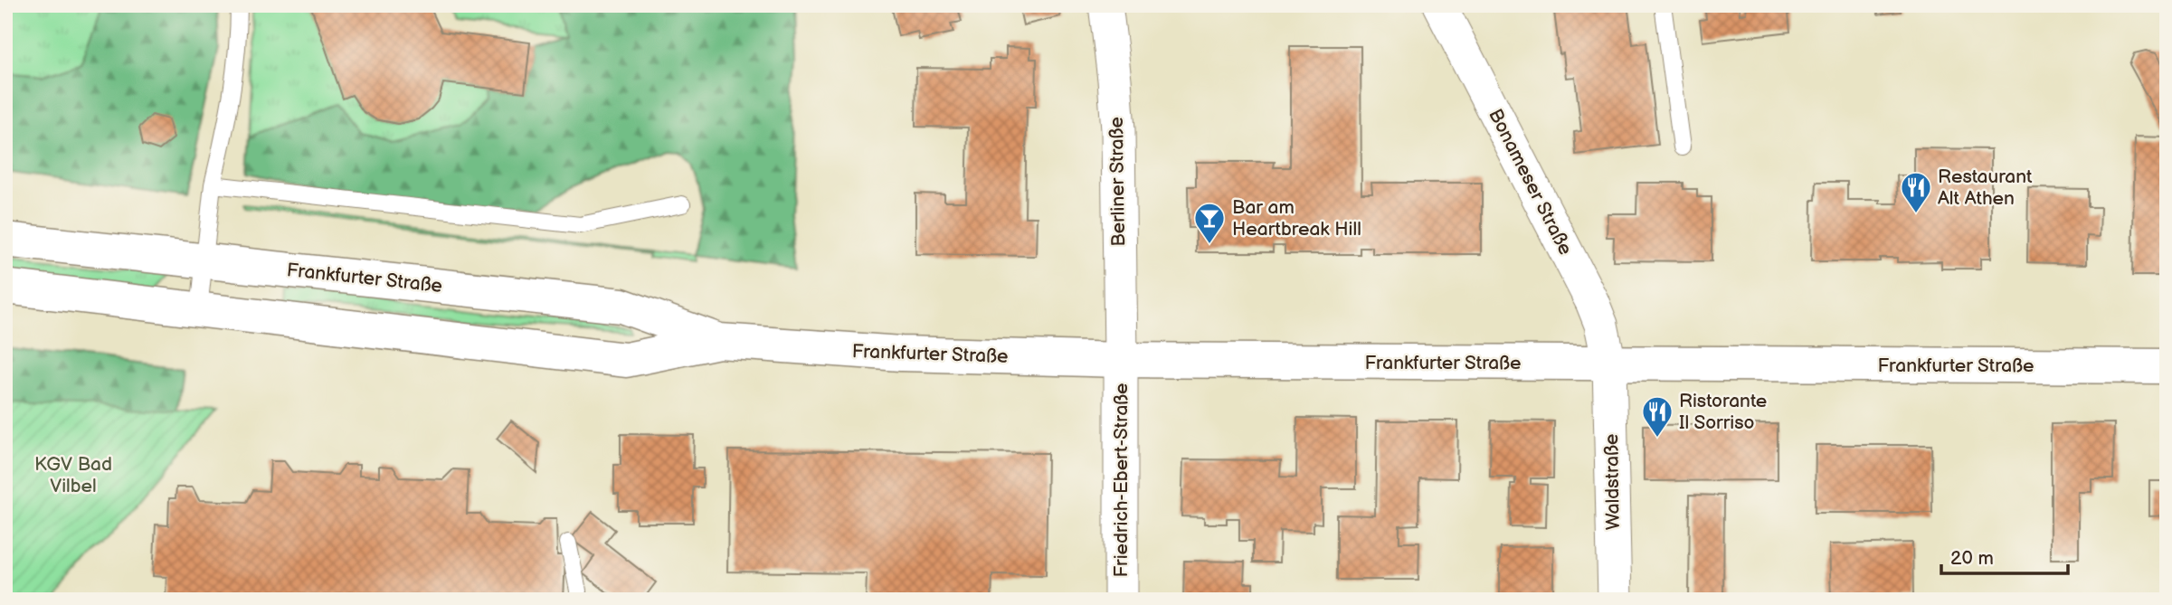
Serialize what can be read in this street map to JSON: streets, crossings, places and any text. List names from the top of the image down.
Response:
{
  "streets": {
    "main road": ["Frankfurter Straße"],
    "street": [
      "Berliner Straße",
      "Bonameser Straße",
      "Friedrich-Ebert-Straße",
      "Waldstraße"
    ]
  },
  "crossings": [
    ["Berliner Straße", "Frankfurter Straße"],
    ["Berliner Straße", "Friedrich-Ebert-Straße"],
    ["Bonameser Straße", "Frankfurter Straße"],
    ["Bonameser Straße", "Waldstraße"],
    ["Frankfurter Straße", "Friedrich-Ebert-Straße"],
    ["Frankfurter Straße", "Waldstraße"]
  ],
  "parks": ["KGV Bad Vilbel"],
  "places": {
    "restaurant": ["Restaurant Alt Athen", "Ristorante Il Sorriso"],
    "bar": ["Bar am Heartbreak Hill"]
  },
  "scale_bar": "20 m"
}
